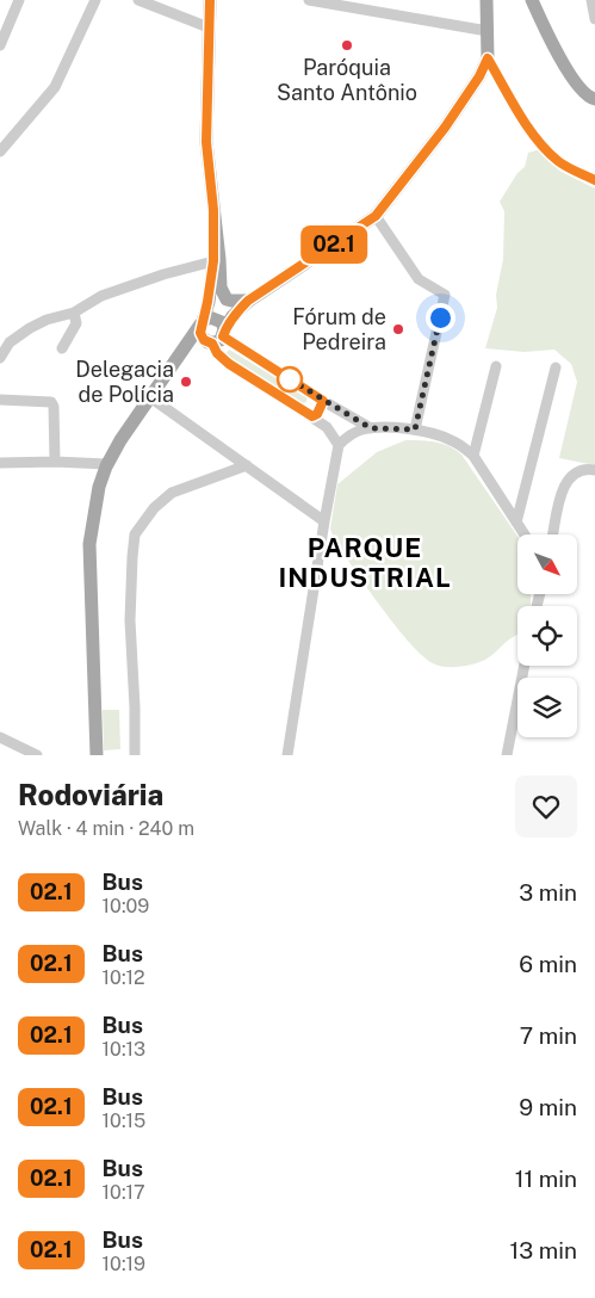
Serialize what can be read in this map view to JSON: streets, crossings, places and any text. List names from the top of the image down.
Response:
{
  "districts": ["PARQUE INDUSTRIAL"],
  "places": ["Paróquia Santo Antônio", "Fórum de Pedreira", "Delegacia de Polícia"],
  "lines": ["bus line 02.1"],
  "north": "bottom right",
  "page": {
    "on_map": "02.1",
    "heading": ["Rodoviária", "Walk · 4 min · 240 m"],
    "list": [
      {
        "mark": "02.1",
        "name": "Bus",
        "note": "10:09",
        "value": "3 min"
      },
      {
        "mark": "02.1",
        "name": "Bus",
        "note": "10:12",
        "value": "6 min"
      },
      {
        "mark": "02.1",
        "name": "Bus",
        "note": "10:13",
        "value": "7 min"
      },
      {
        "mark": "02.1",
        "name": "Bus",
        "note": "10:15",
        "value": "9 min"
      },
      {
        "mark": "02.1",
        "name": "Bus",
        "note": "10:17",
        "value": "11 min"
      },
      {
        "mark": "02.1",
        "name": "Bus",
        "note": "10:19",
        "value": "13 min"
      }
    ]
  }
}
